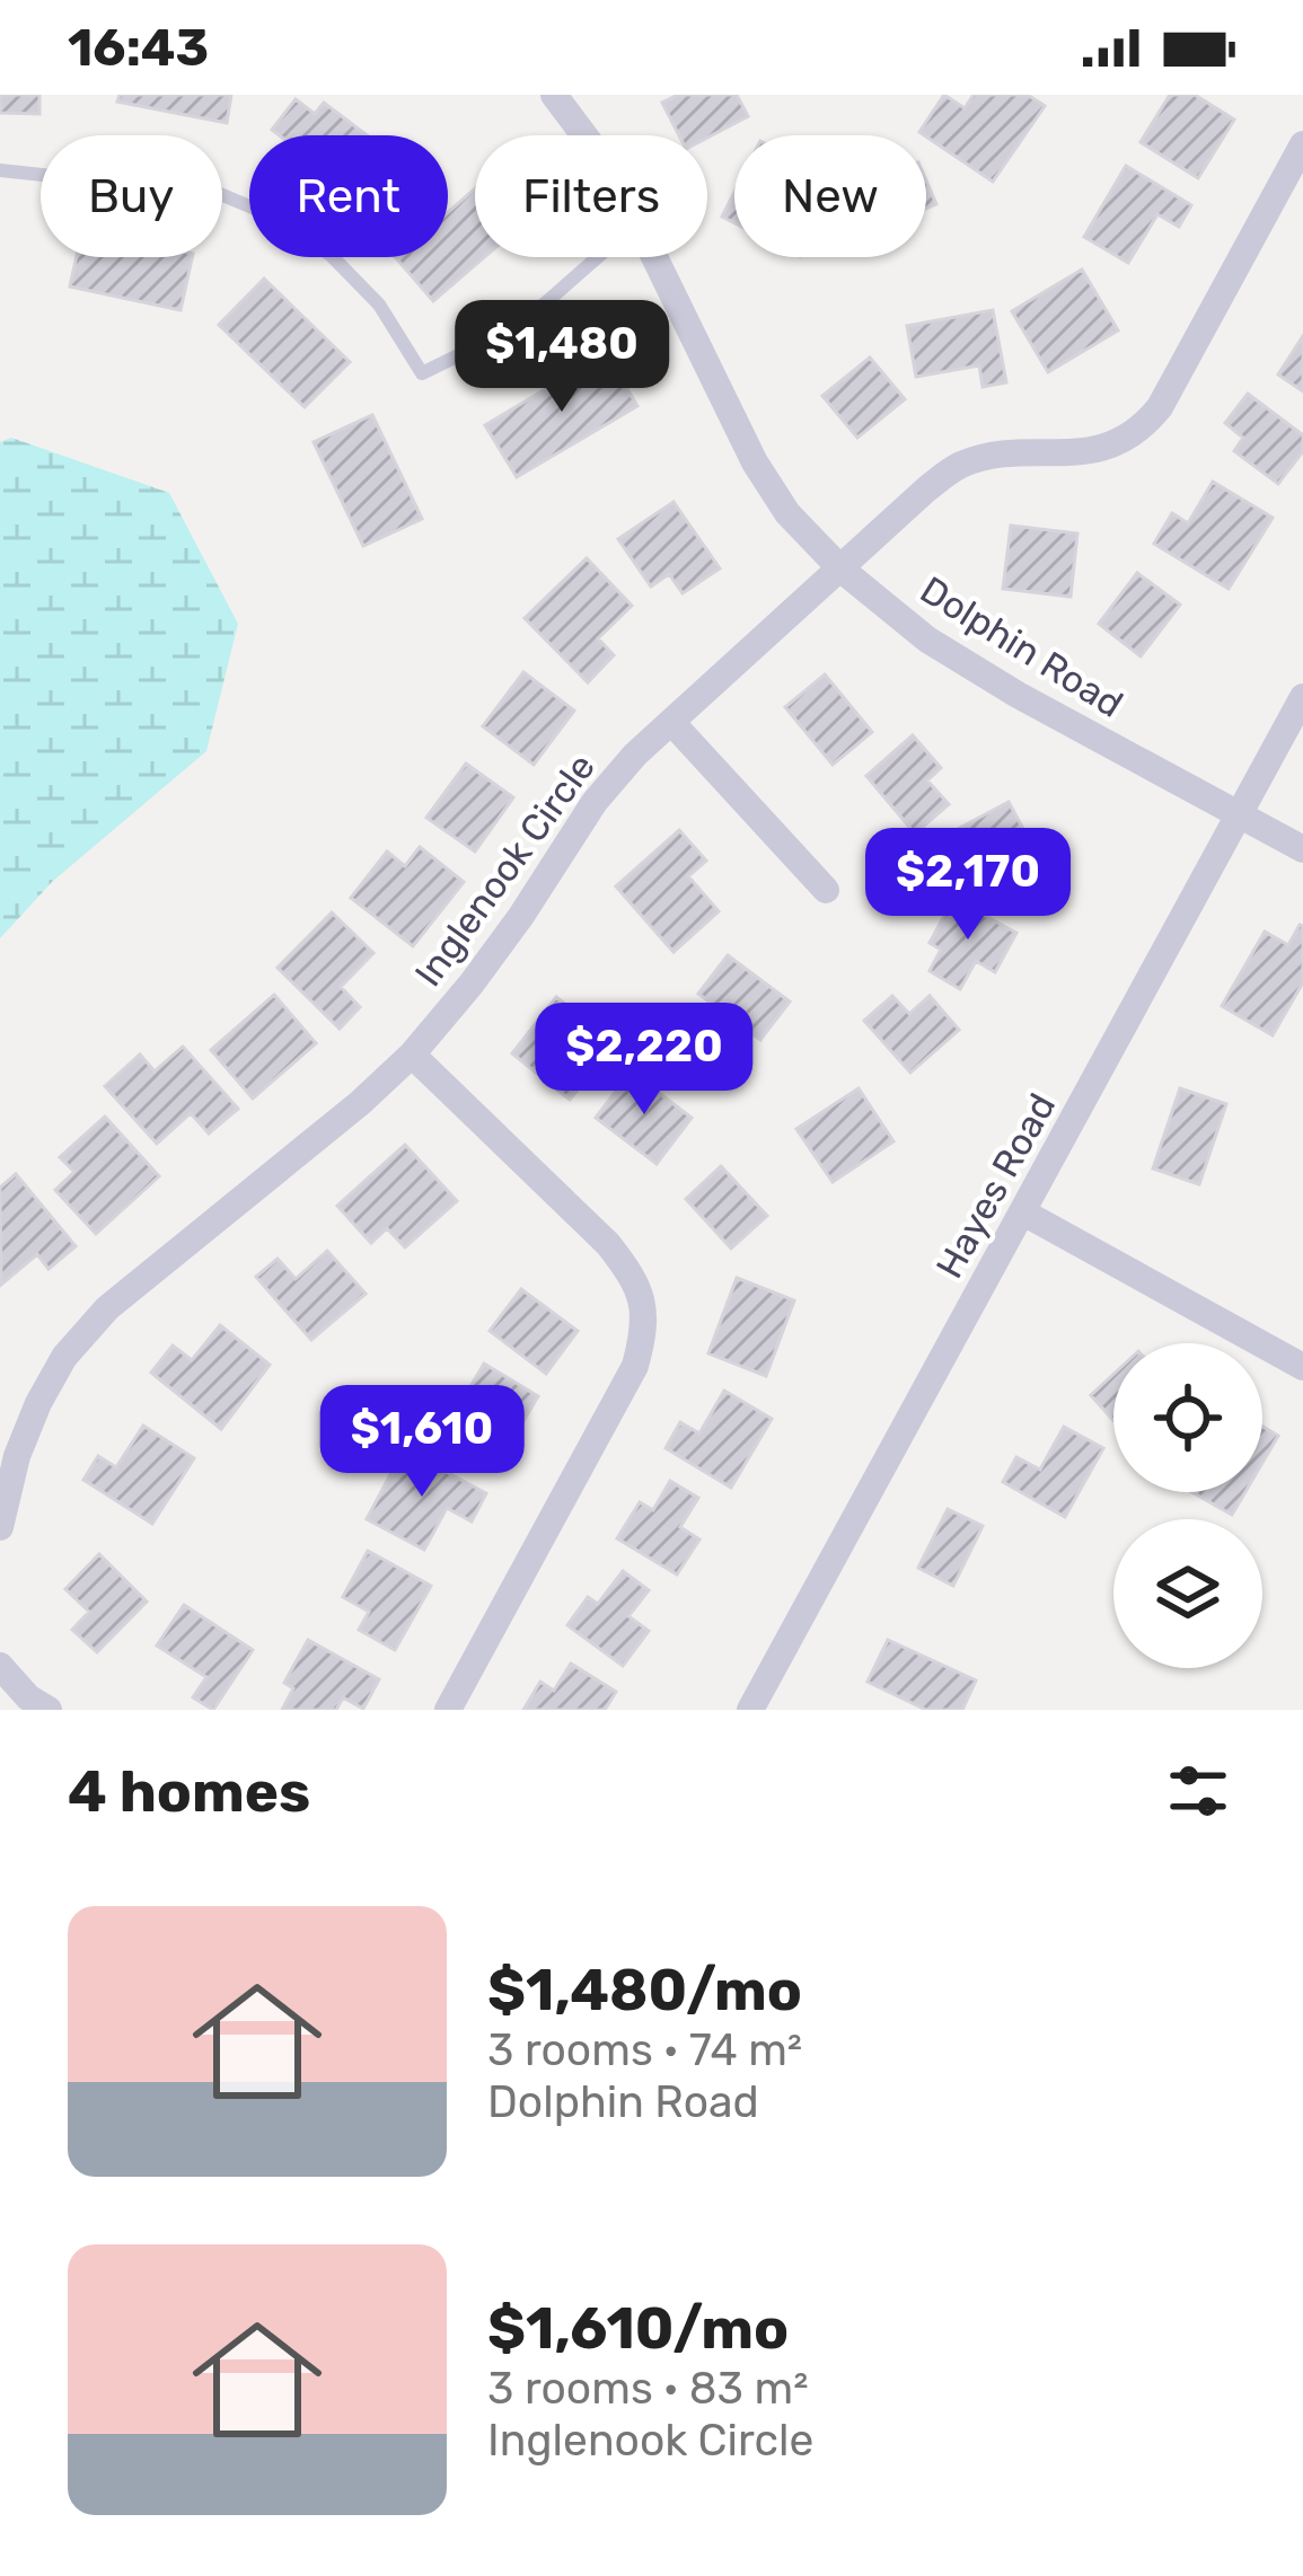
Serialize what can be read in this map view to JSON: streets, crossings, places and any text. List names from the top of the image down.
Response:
{
  "streets": {
    "street": ["Dolphin Road", "Inglenook Circle", "Hayes Road"]
  },
  "crossings": [
    ["Dolphin Road", "Inglenook Circle"],
    ["Dolphin Road", "Hayes Road"]
  ],
  "page": {
    "status": "16:43",
    "chip": [
      "Buy",
      "Rent",
      "Filters",
      "New"
    ],
    "price": [
      "$1,480",
      "$2,170",
      "$2,220",
      "$1,610"
    ],
    "heading": "4 homes",
    "list": [
      {
        "name": "$1,480/mo",
        "note": "3 rooms · 74 m² · Dolphin Road"
      },
      {
        "name": "$1,610/mo",
        "note": "3 rooms · 83 m² · Inglenook Circle"
      }
    ]
  }
}
